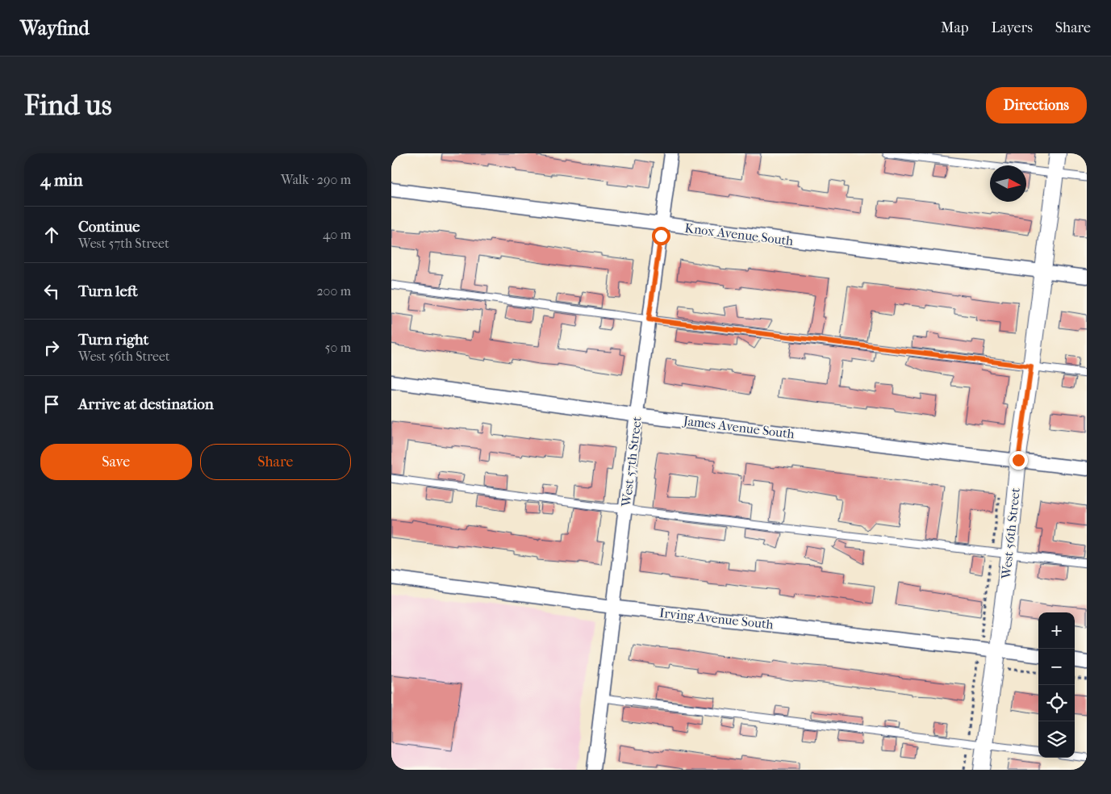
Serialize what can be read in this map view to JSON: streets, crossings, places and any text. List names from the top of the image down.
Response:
{
  "streets": {
    "street": [
      "Knox Avenue South",
      "James Avenue South",
      "West 57th Street",
      "West 56th Street",
      "Irving Avenue South"
    ]
  },
  "crossings": [
    ["Knox Avenue South", "West 57th Street"],
    ["Knox Avenue South", "West 56th Street"],
    ["James Avenue South", "West 57th Street"],
    ["James Avenue South", "West 56th Street"],
    ["West 57th Street", "Irving Avenue South"],
    ["West 56th Street", "Irving Avenue South"]
  ],
  "north": "right",
  "page": {
    "header": "Wayfind",
    "nav": ["Map", "Layers", "Share"],
    "buttons": [
      "Directions",
      ["Save", "Share"]
    ],
    "title": "Find us",
    "heading": ["4 min", "Walk · 290 m"],
    "list": [
      ["Continue", "West 57th Street", "40 m"],
      ["Turn left", "200 m"],
      ["Turn right", "West 56th Street", "50 m"],
      "Arrive at destination"
    ],
    "map_buttons": ["+", "−"]
  }
}
